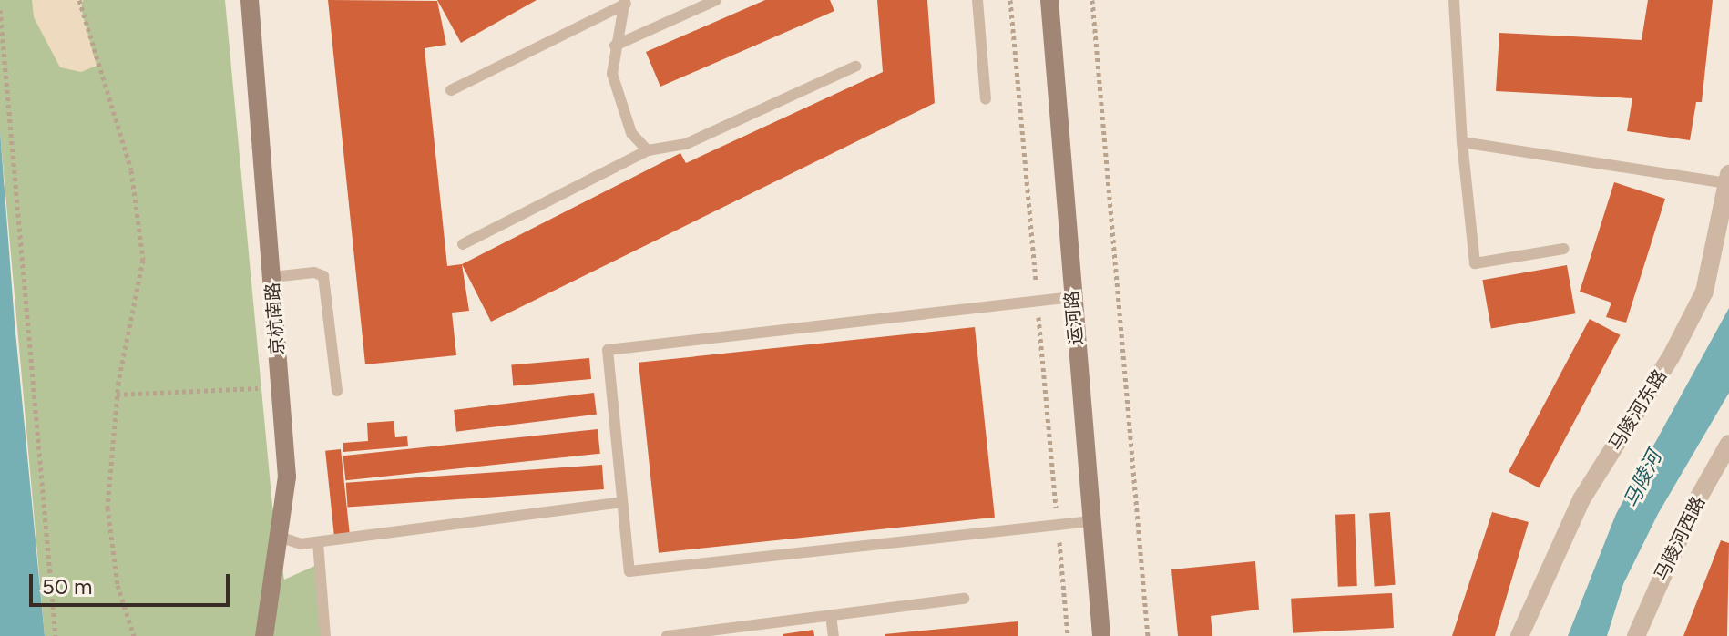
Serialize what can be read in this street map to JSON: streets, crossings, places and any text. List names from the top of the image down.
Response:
{
  "streets": {
    "street": [
      "运河路",
      "京杭南路",
      "马陵河东路",
      "马陵河西路"
    ]
  },
  "water": ["马陵河"],
  "scale_bar": "50 m"
}
